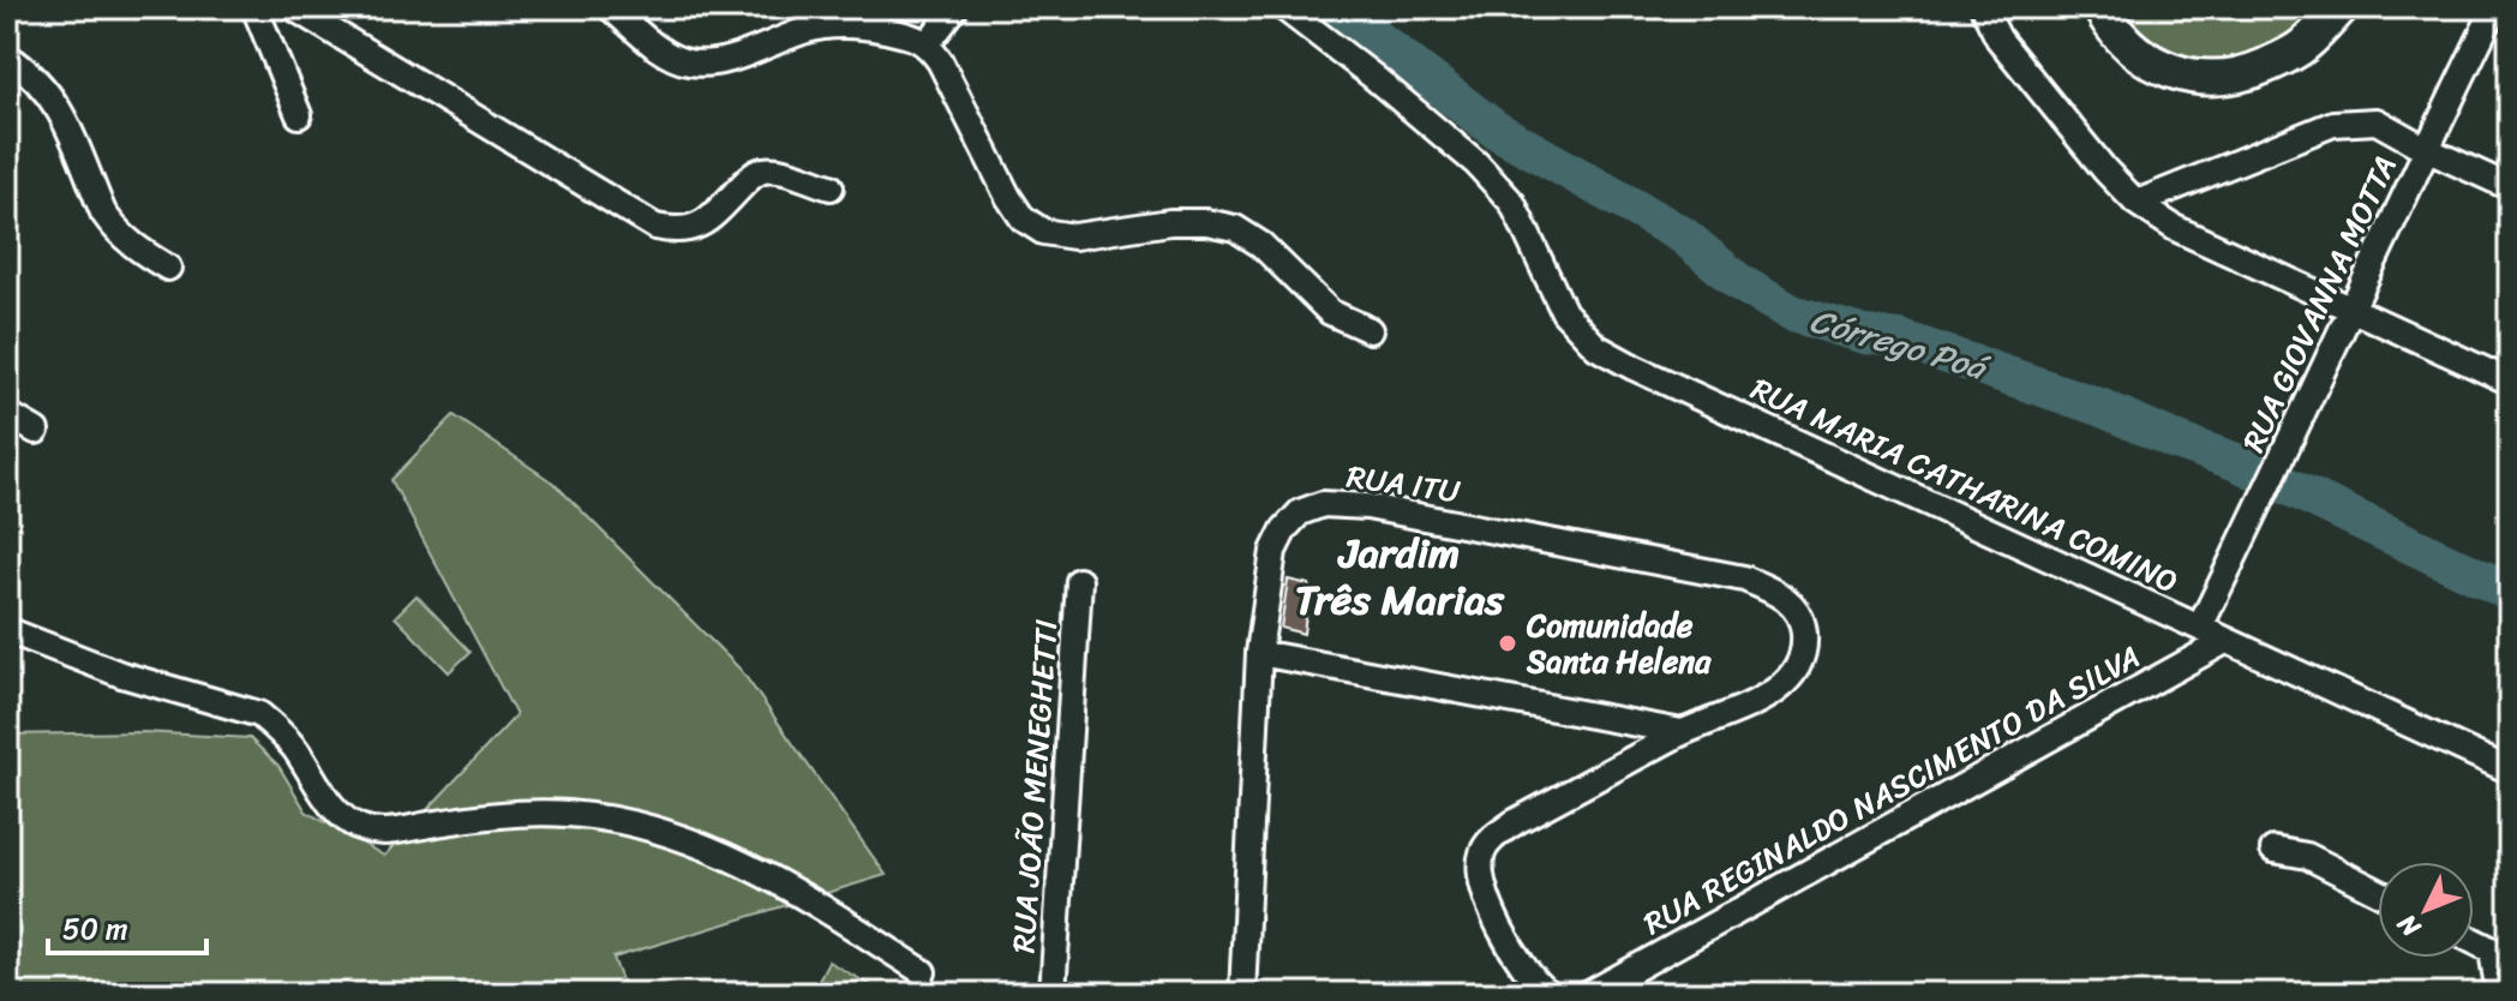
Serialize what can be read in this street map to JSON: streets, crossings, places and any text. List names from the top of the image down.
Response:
{
  "streets": {
    "street": [
      "RUA GIOVANNA MOTTA",
      "RUA ITU",
      "RUA MARIA CATHARINA COMINO",
      "RUA JOÃO MENEGHETTI",
      "RUA REGINALDO NASCIMENTO DA SILVA"
    ]
  },
  "crossings": [
    ["RUA GIOVANNA MOTTA", "RUA MARIA CATHARINA COMINO"],
    ["RUA MARIA CATHARINA COMINO", "RUA REGINALDO NASCIMENTO DA SILVA"]
  ],
  "districts": ["Jardim Três Marias"],
  "water": ["Córrego Poá"],
  "places": ["Comunidade Santa Helena"],
  "scale_bar": "50 m",
  "north": "bottom left"
}
